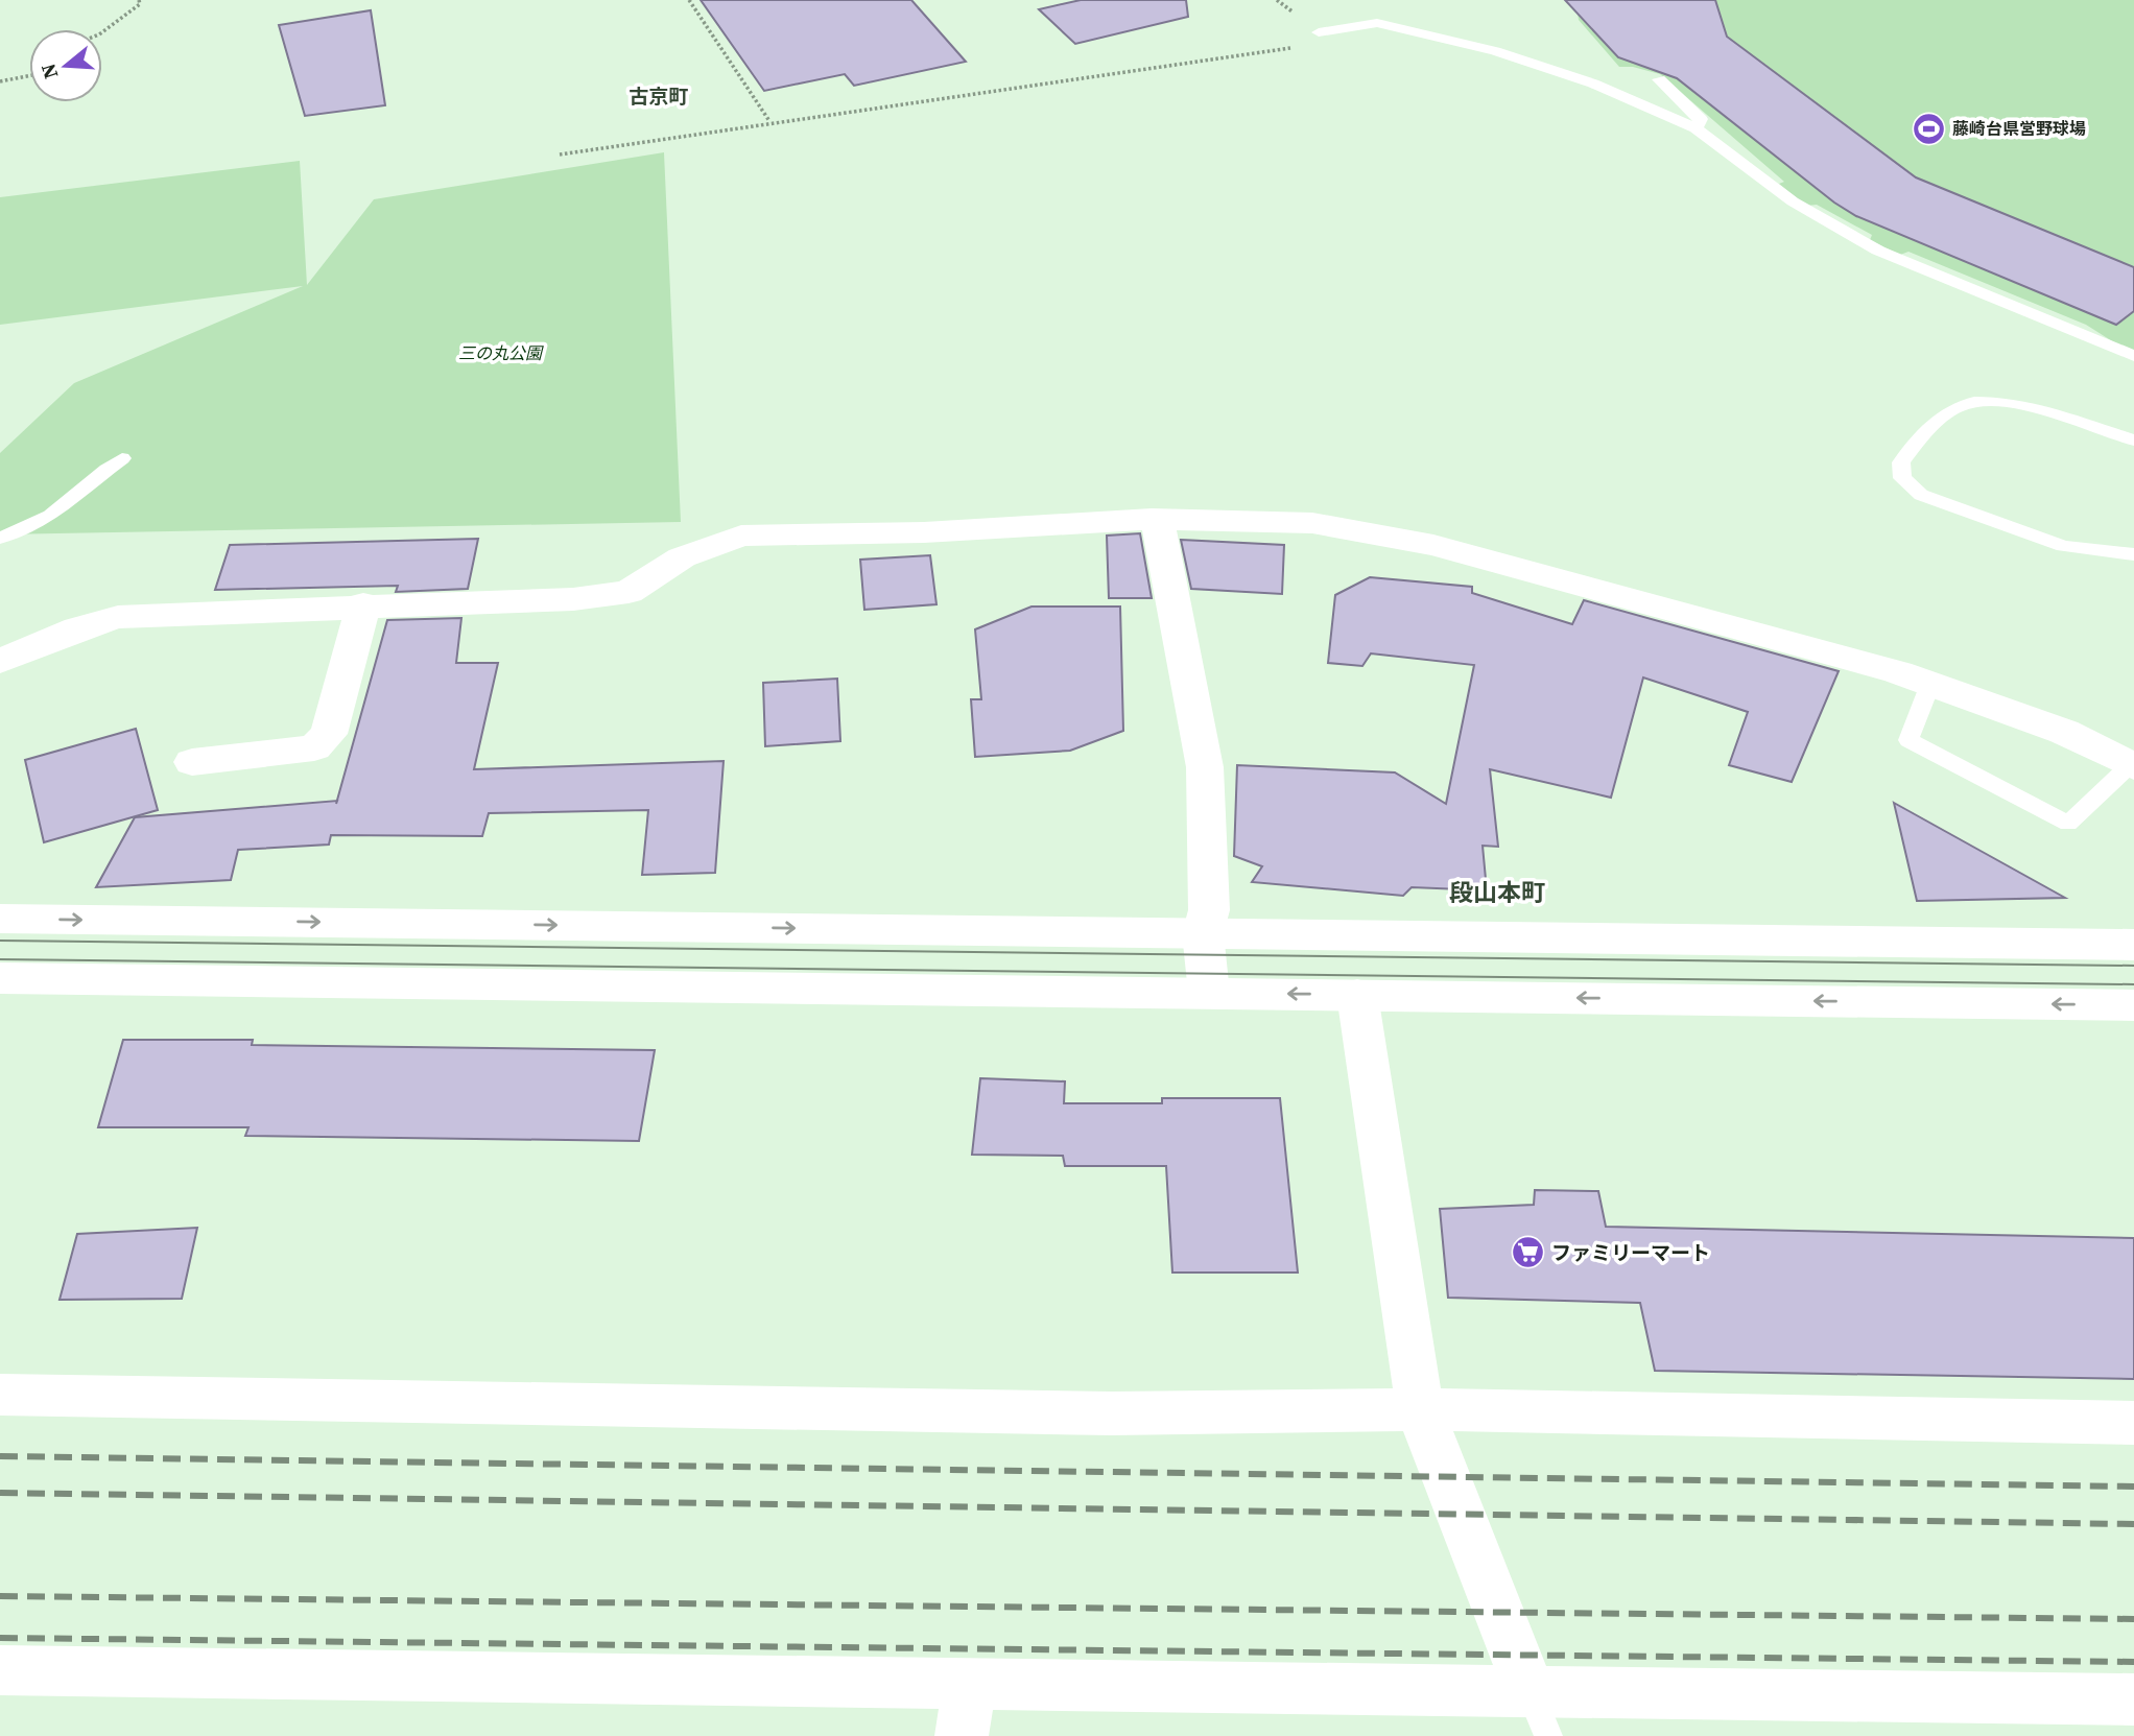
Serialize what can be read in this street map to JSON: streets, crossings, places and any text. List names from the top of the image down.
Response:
{
  "districts": ["古京町", "段山本町"],
  "parks": ["三の丸公園"],
  "places": {
    "sports": ["藤崎台県営野球場"],
    "supermarket": ["ファミリーマート"]
  },
  "north": "left"
}
